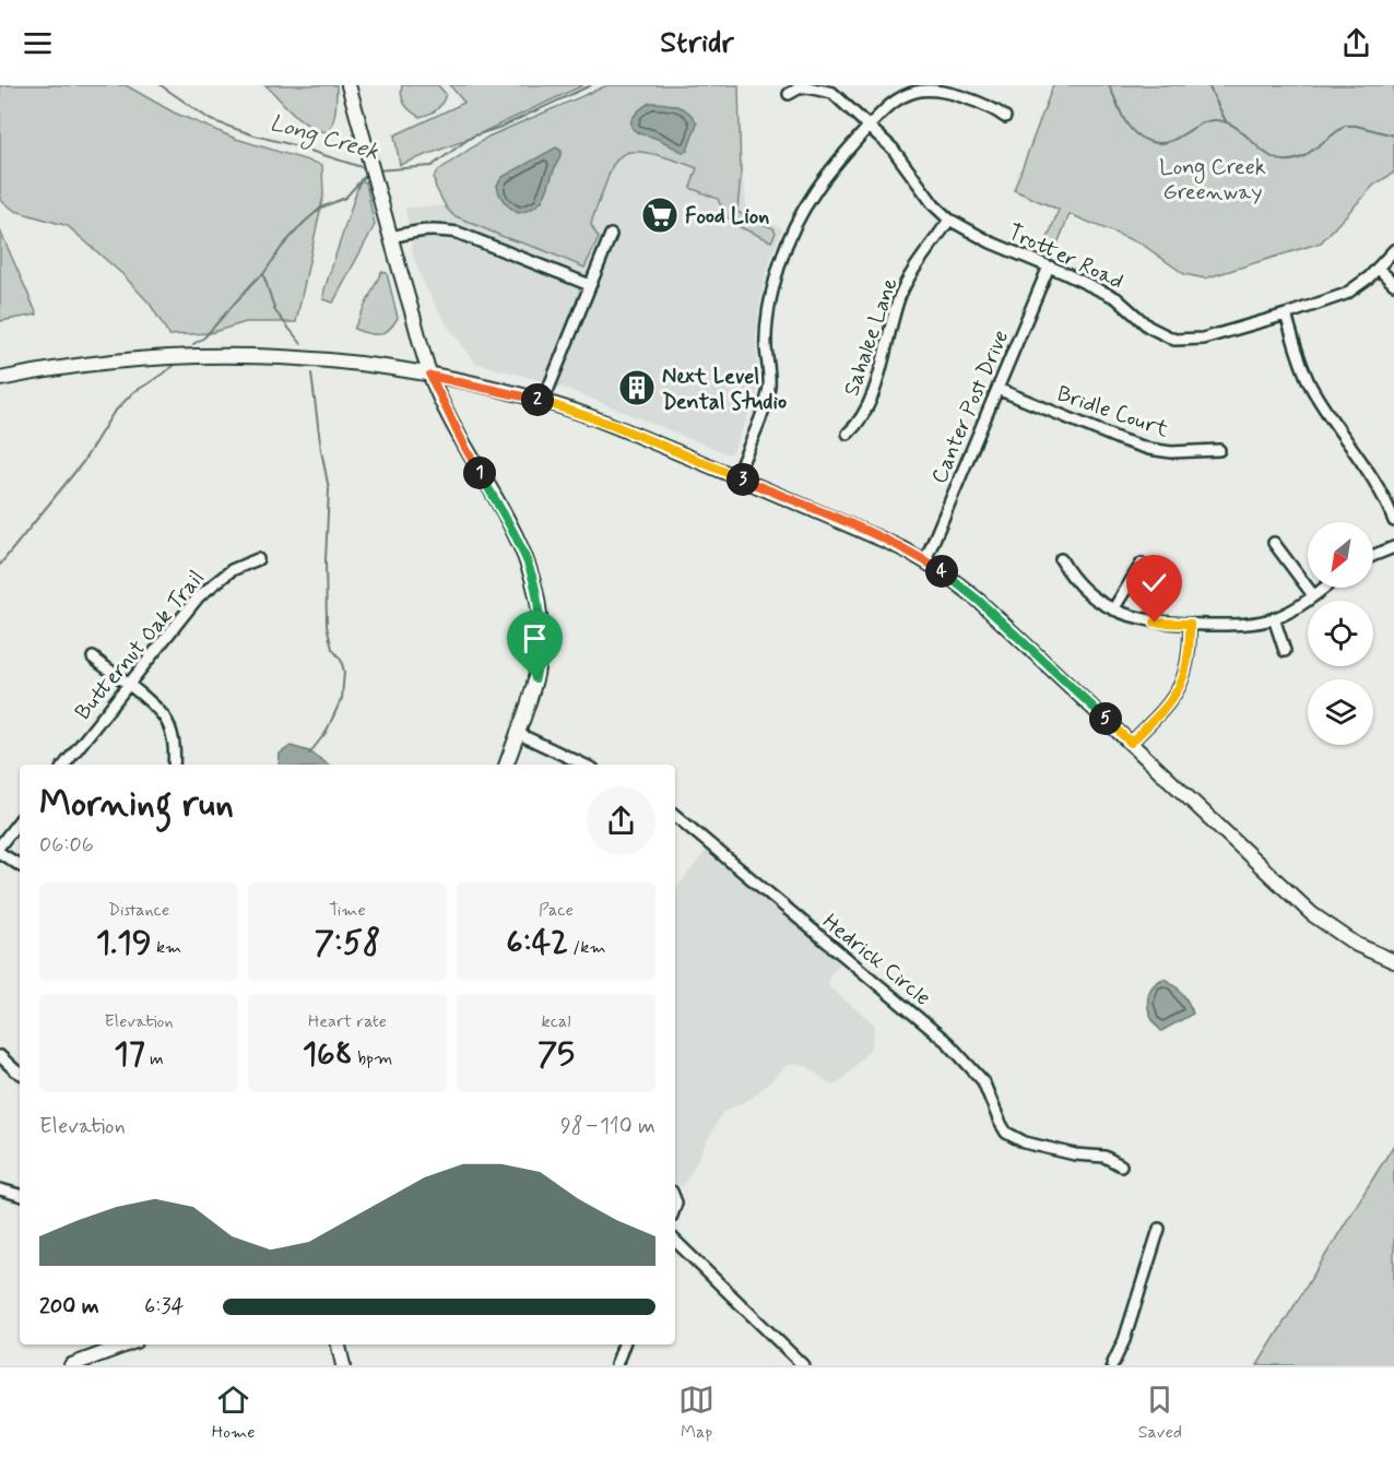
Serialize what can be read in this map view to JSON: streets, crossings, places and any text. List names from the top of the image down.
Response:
{
  "streets": {
    "street": [
      "Trotter Road",
      "Sahalee Lane",
      "Canter Post Drive",
      "Bridle Court",
      "Butternut Oak Trail",
      "Hedrick Circle"
    ]
  },
  "crossings": [
    ["Trotter Road", "Sahalee Lane"],
    ["Trotter Road", "Canter Post Drive"],
    ["Canter Post Drive", "Bridle Court"]
  ],
  "water": ["Long Creek"],
  "parks": ["Long Creek Greenway"],
  "places": {
    "supermarket": ["Food Lion"],
    "building": ["Next Level Dental Studio"]
  },
  "north": "bottom left",
  "page": {
    "header": "Stridr",
    "pins": [
      "2",
      "1",
      "3",
      "4",
      "5"
    ],
    "heading": ["Morning run", "06:06"],
    "stats": [
      ["Distance", "1.19 km"],
      ["Time", "7:58"],
      ["Pace", "6:42 /km"],
      ["Elevation", "17 m"],
      ["Heart rate", "168 bpm"],
      ["kcal", "75"]
    ],
    "chart": ["Elevation", "98–110 m"],
    "list": [
      {
        "name": "200 m",
        "note": "6:34"
      }
    ],
    "tabs": ["Home", "Map", "Saved"]
  }
}
